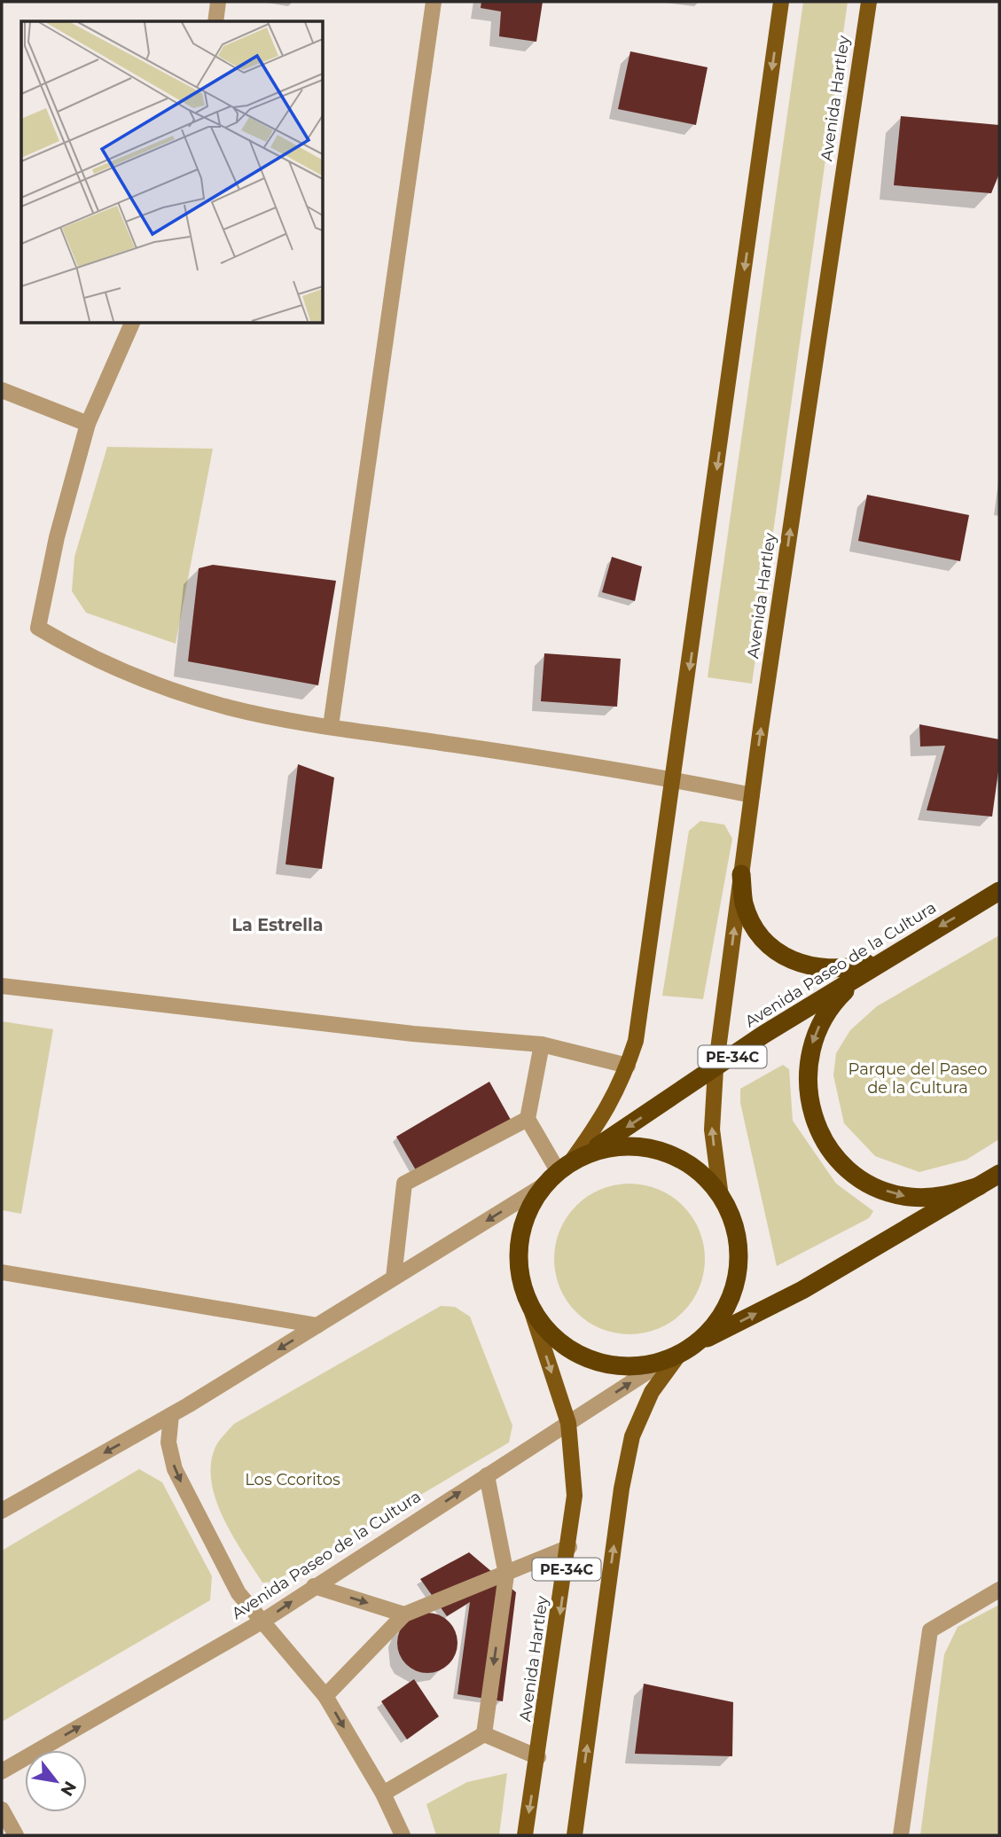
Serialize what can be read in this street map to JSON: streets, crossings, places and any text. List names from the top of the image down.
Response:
{
  "streets": {
    "highway": ["Avenida Paseo de la Cultura", "PE-34C"],
    "main road": ["Avenida Hartley"]
  },
  "crossings": [
    ["Avenida Hartley", "Avenida Paseo de la Cultura"],
    ["Avenida Hartley", "PE-34C"],
    ["Avenida Paseo de la Cultura", "PE-34C"]
  ],
  "districts": ["La Estrella"],
  "parks": ["Parque del Paseo de la Cultura", "Los Ccoritos"],
  "north": "bottom right"
}
